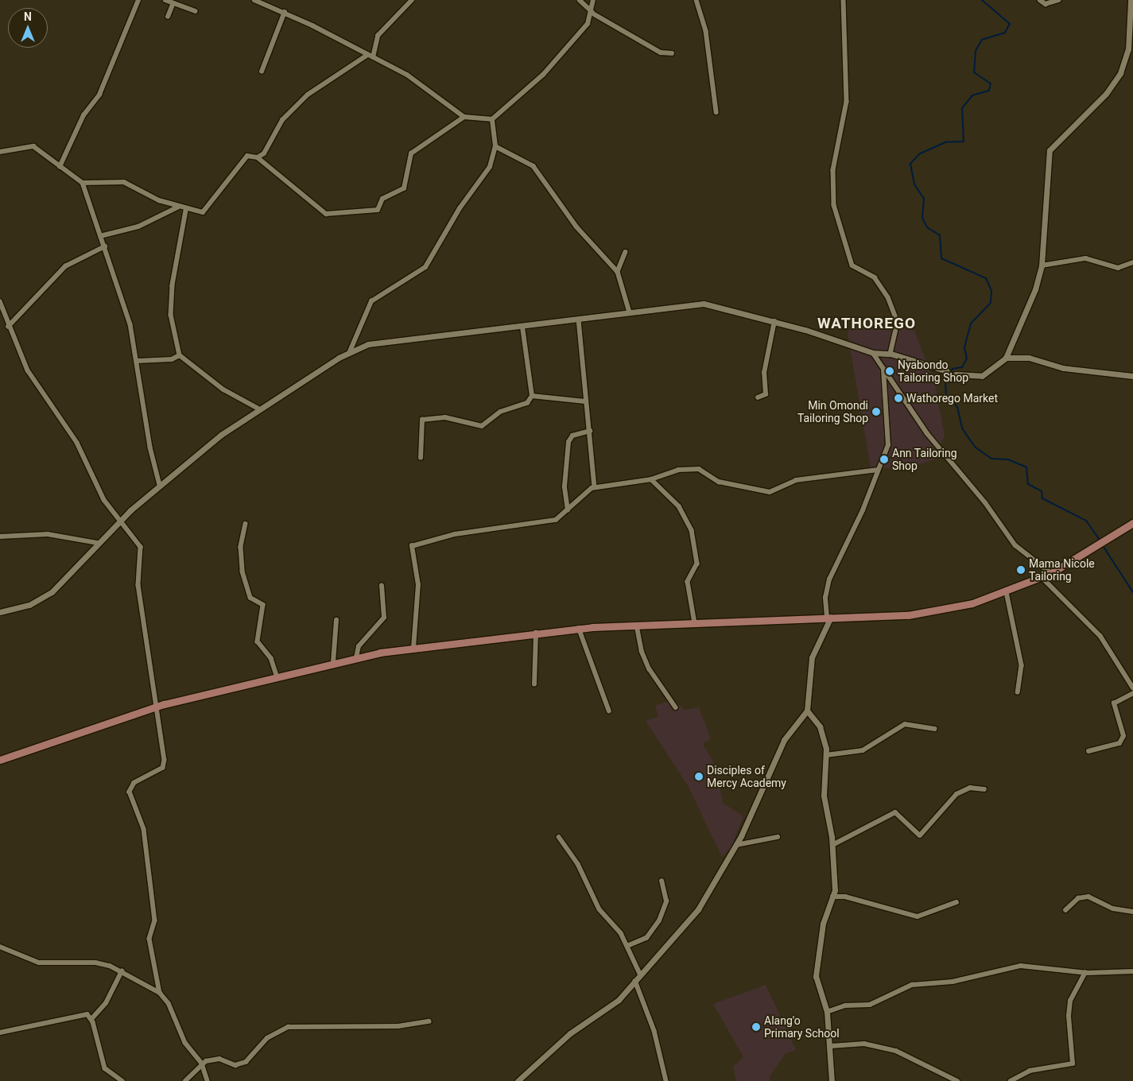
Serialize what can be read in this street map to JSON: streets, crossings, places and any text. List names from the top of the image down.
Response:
{
  "districts": ["WATHOREGO"],
  "places": [
    "Nyabondo Tailoring Shop",
    "Wathorego Market",
    "Min Omondi Tailoring Shop",
    "Ann Tailoring Shop",
    "Mama Nicole Tailoring",
    "Disciples of Mercy Academy",
    "Alang'o Primary School"
  ],
  "north": "top"
}
